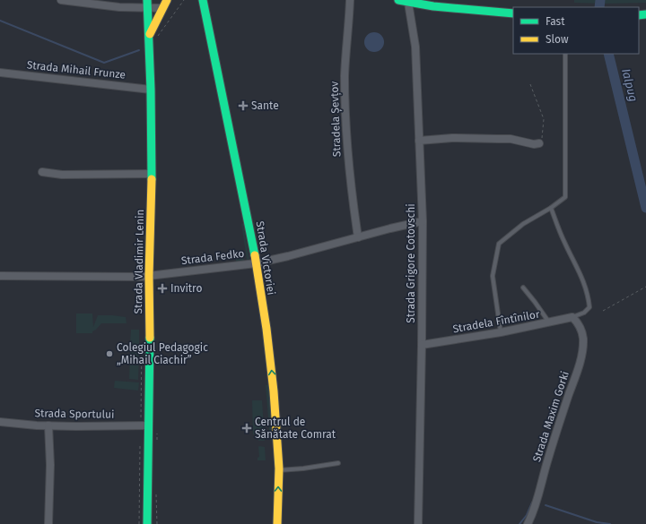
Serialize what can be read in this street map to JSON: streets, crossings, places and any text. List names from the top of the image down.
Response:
{
  "streets": {
    "street": [
      "Strada Mihail Frunze",
      "Stradela Șevțov",
      "Strada Fedko",
      "Strada Victoriei",
      "Strada Vladimir Lenin",
      "Strada Grigore Cotovschi",
      "Stradela Fîntînilor",
      "Strada Sportului",
      "Strada Maxim Gorki"
    ]
  },
  "crossings": [
    ["Strada Mihail Frunze", "Strada Vladimir Lenin"],
    ["Stradela Șevțov", "Strada Fedko"],
    ["Strada Fedko", "Strada Victoriei"],
    ["Strada Fedko", "Strada Vladimir Lenin"],
    ["Strada Fedko", "Strada Grigore Cotovschi"],
    ["Strada Vladimir Lenin", "Strada Sportului"],
    ["Strada Grigore Cotovschi", "Stradela Fîntînilor"],
    ["Stradela Fîntînilor", "Strada Maxim Gorki"]
  ],
  "one_way": ["Strada Victoriei"],
  "water": ["Ialpug"],
  "places": {
    "health": ["Sante", "Invitro", "Centrul de Sănătate Comrat"],
    "other": ["Colegiul Pedagogic „Mihail Ciachir”"]
  },
  "legend": ["Fast", "Slow"]
}
